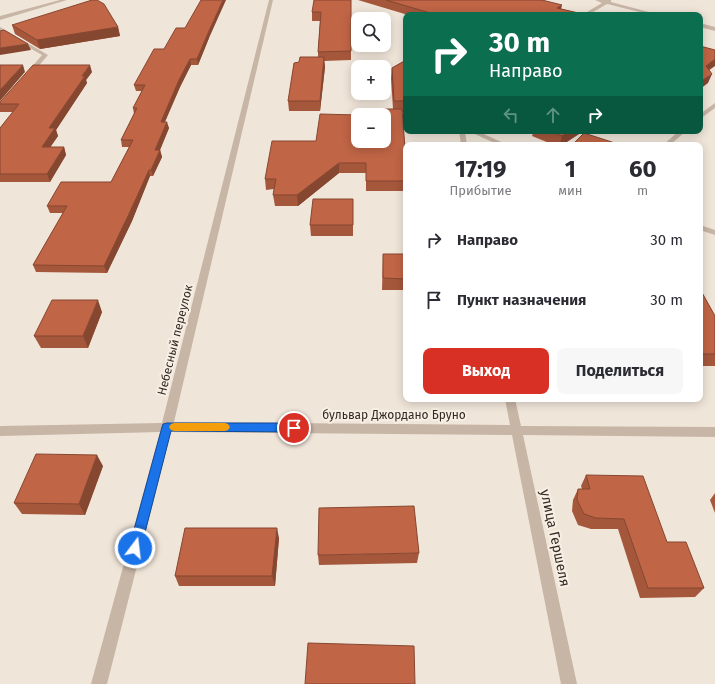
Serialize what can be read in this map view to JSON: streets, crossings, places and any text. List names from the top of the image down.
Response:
{
  "streets": {
    "street": ["Небесный переулок", "бульвар Джордано Бруно", "улица Гершеля"]
  },
  "crossings": [
    ["Небесный переулок", "бульвар Джордано Бруно"],
    ["бульвар Джордано Бруно", "улица Гершеля"]
  ],
  "page": {
    "map_buttons": ["+", "−"],
    "turn": ["30 m", "Направо"],
    "eta": [
      "17:19",
      "Прибытие",
      "1",
      "мин",
      "60",
      "m"
    ],
    "list": [
      {
        "name": "Направо",
        "value": "30 m"
      },
      {
        "name": "Пункт назначения",
        "value": "30 m"
      }
    ],
    "buttons": ["Выход", "Поделиться"]
  }
}
